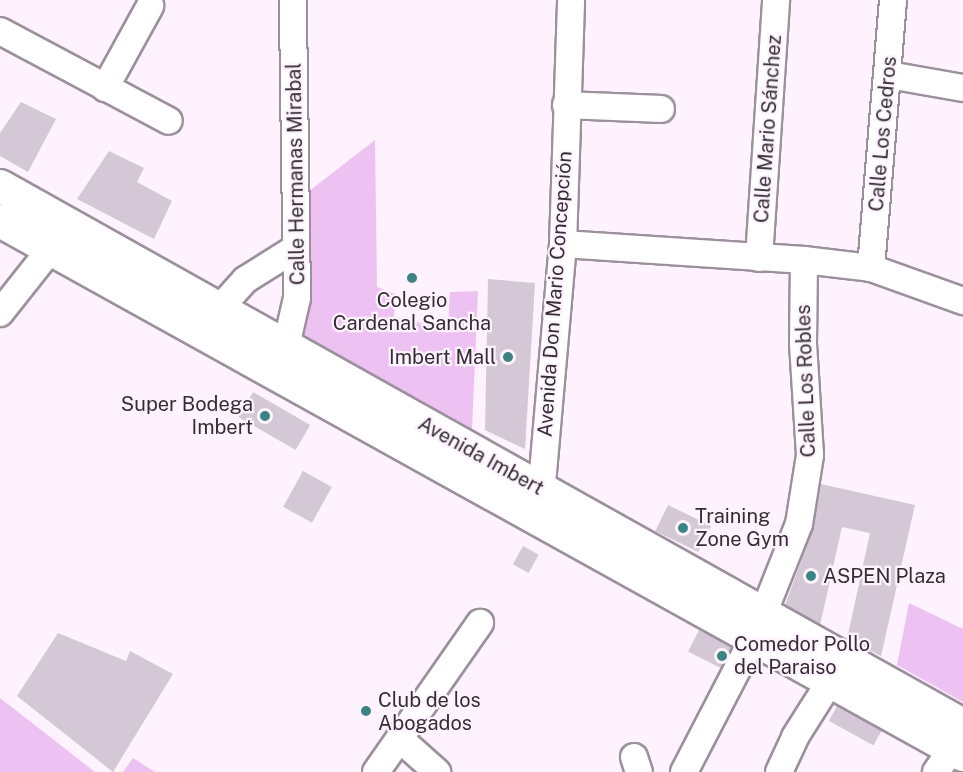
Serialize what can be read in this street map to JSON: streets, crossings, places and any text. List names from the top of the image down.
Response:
{
  "streets": {
    "main road": ["Avenida Imbert"],
    "street": [
      "Calle Mario Sánchez",
      "Calle Los Cedros",
      "Calle Hermanas Mirabal",
      "Avenida Don Mario Concepción",
      "Calle Los Robles"
    ]
  },
  "crossings": [
    ["Calle Hermanas Mirabal", "Avenida Imbert"],
    ["Avenida Don Mario Concepción", "Avenida Imbert"],
    ["Calle Los Robles", "Avenida Imbert"]
  ],
  "places": [
    "Colegio Cardenal Sancha",
    "Imbert Mall",
    "Super Bodega Imbert",
    "Training Zone Gym",
    "ASPEN Plaza",
    "Comedor Pollo del Paraiso",
    "Club de los Abogados"
  ]
}
